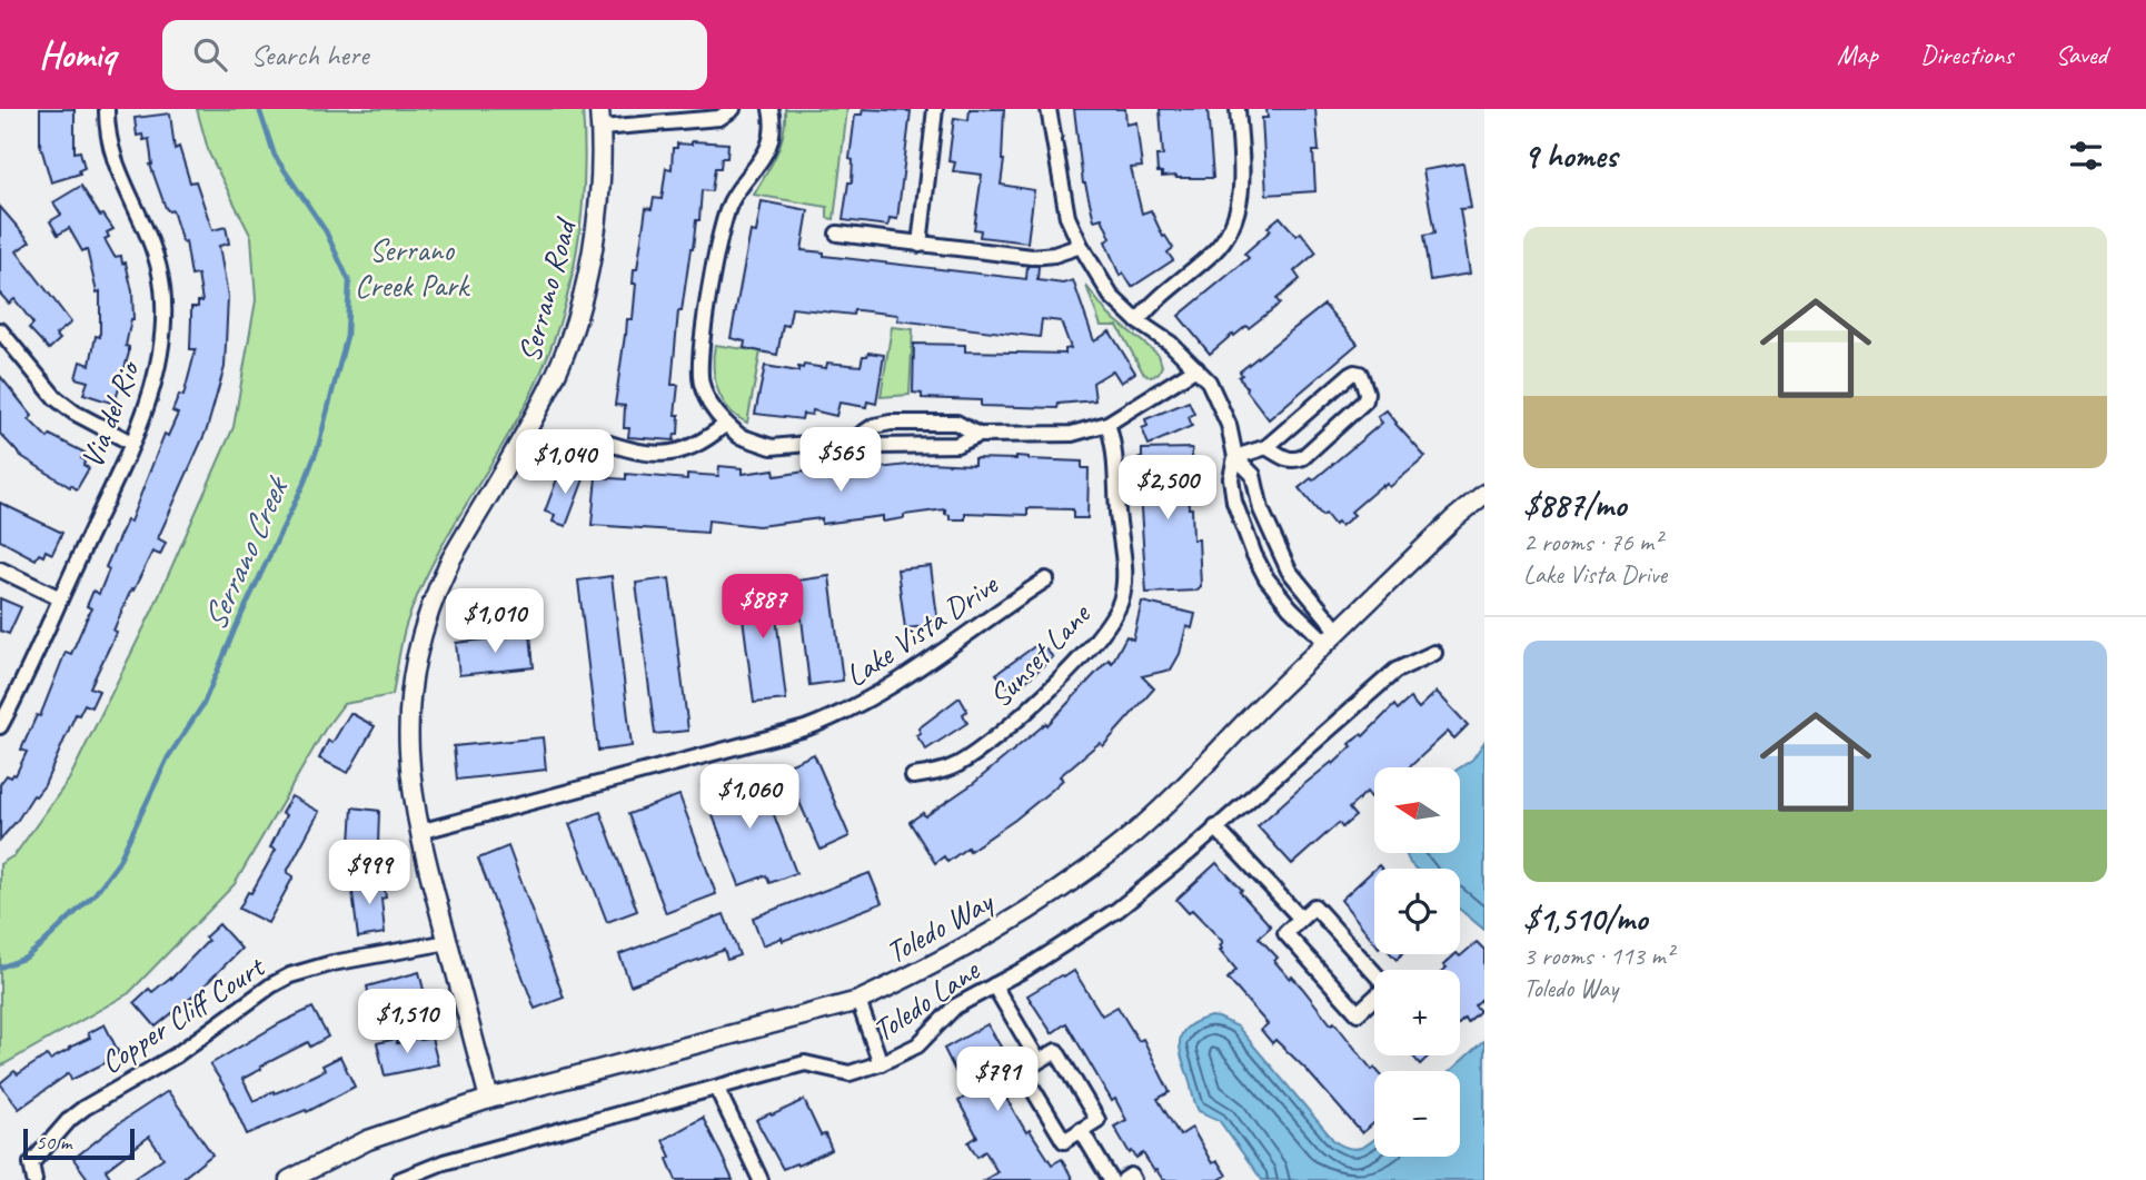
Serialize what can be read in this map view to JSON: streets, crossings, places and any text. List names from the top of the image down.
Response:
{
  "streets": {
    "main road": ["Serrano Road", "Toledo Way"],
    "street": [
      "Via del Rio",
      "Lake Vista Drive",
      "Sunset Lane",
      "Toledo Lane",
      "Copper Cliff Court"
    ]
  },
  "crossings": [
    ["Serrano Road", "Lake Vista Drive"],
    ["Serrano Road", "Toledo Way"],
    ["Serrano Road", "Copper Cliff Court"]
  ],
  "water": ["Serrano Creek"],
  "parks": ["Serrano Creek Park"],
  "scale_bar": "50 m",
  "north": "left",
  "page": {
    "header": "Homiq",
    "search": "Search here",
    "nav": ["Map", "Directions", "Saved"],
    "heading": "9 homes",
    "list": [
      {
        "name": "$887/mo",
        "note": "2 rooms · 76 m² · Lake Vista Drive"
      },
      {
        "name": "$1,510/mo",
        "note": "3 rooms · 113 m² · Toledo Way"
      }
    ],
    "price": [
      "$565",
      "$1,040",
      "$2,500",
      "$887",
      "$1,010",
      "$1,060",
      "$999",
      "$1,510",
      "$791"
    ],
    "map_buttons": ["+", "−"],
    "scale": "50 m"
  }
}
